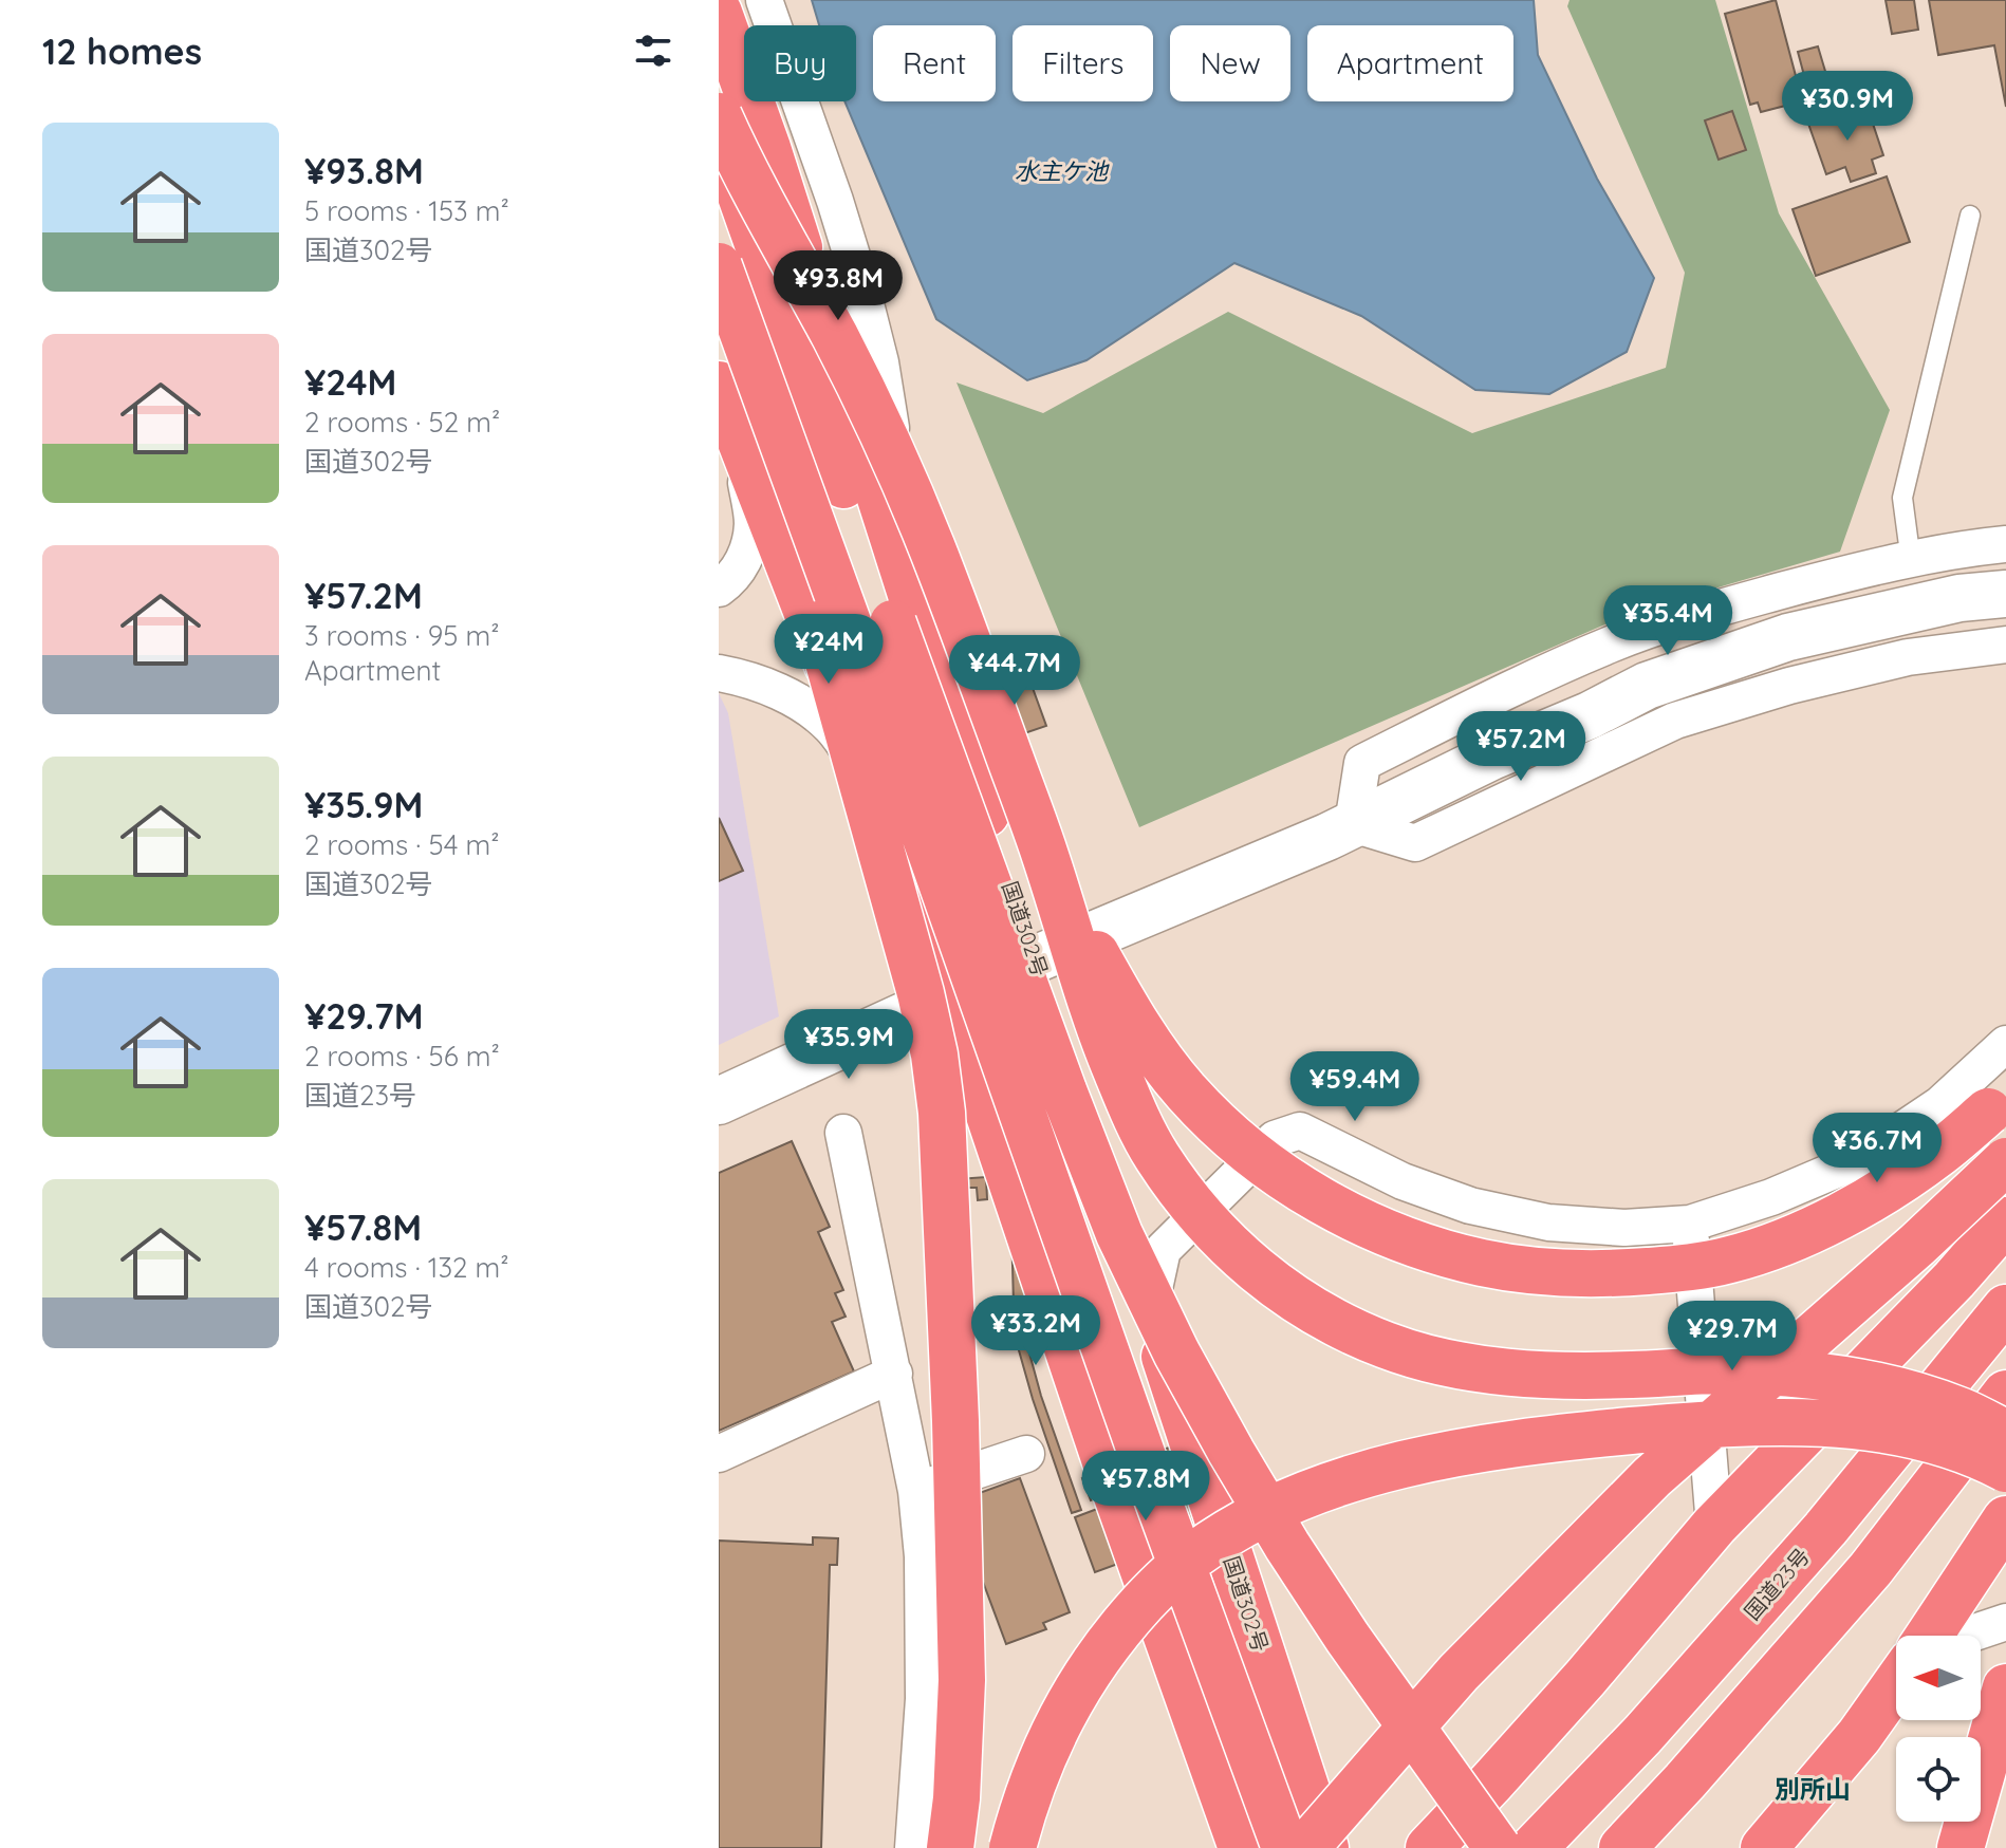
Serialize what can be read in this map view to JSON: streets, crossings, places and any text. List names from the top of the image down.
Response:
{
  "streets": {
    "highway": ["国道302号", "国道23号"]
  },
  "districts": ["別所山"],
  "water": ["水主ケ池"],
  "north": "left",
  "page": {
    "heading": "12 homes",
    "chip": [
      "Buy",
      "Rent",
      "Filters",
      "New",
      "Apartment"
    ],
    "price": [
      "¥30.9M",
      "¥93.8M",
      "¥35.4M",
      "¥24M",
      "¥44.7M",
      "¥57.2M",
      "¥35.9M",
      "¥59.4M",
      "¥36.7M",
      "¥33.2M",
      "¥29.7M",
      "¥57.8M"
    ],
    "list": [
      {
        "name": "¥93.8M",
        "note": "5 rooms · 153 m² · 国道302号"
      },
      {
        "name": "¥24M",
        "note": "2 rooms · 52 m² · 国道302号"
      },
      {
        "name": "¥57.2M",
        "note": "3 rooms · 95 m² · Apartment"
      },
      {
        "name": "¥35.9M",
        "note": "2 rooms · 54 m² · 国道302号"
      },
      {
        "name": "¥29.7M",
        "note": "2 rooms · 56 m² · 国道23号"
      },
      {
        "name": "¥57.8M",
        "note": "4 rooms · 132 m² · 国道302号"
      }
    ]
  }
}
